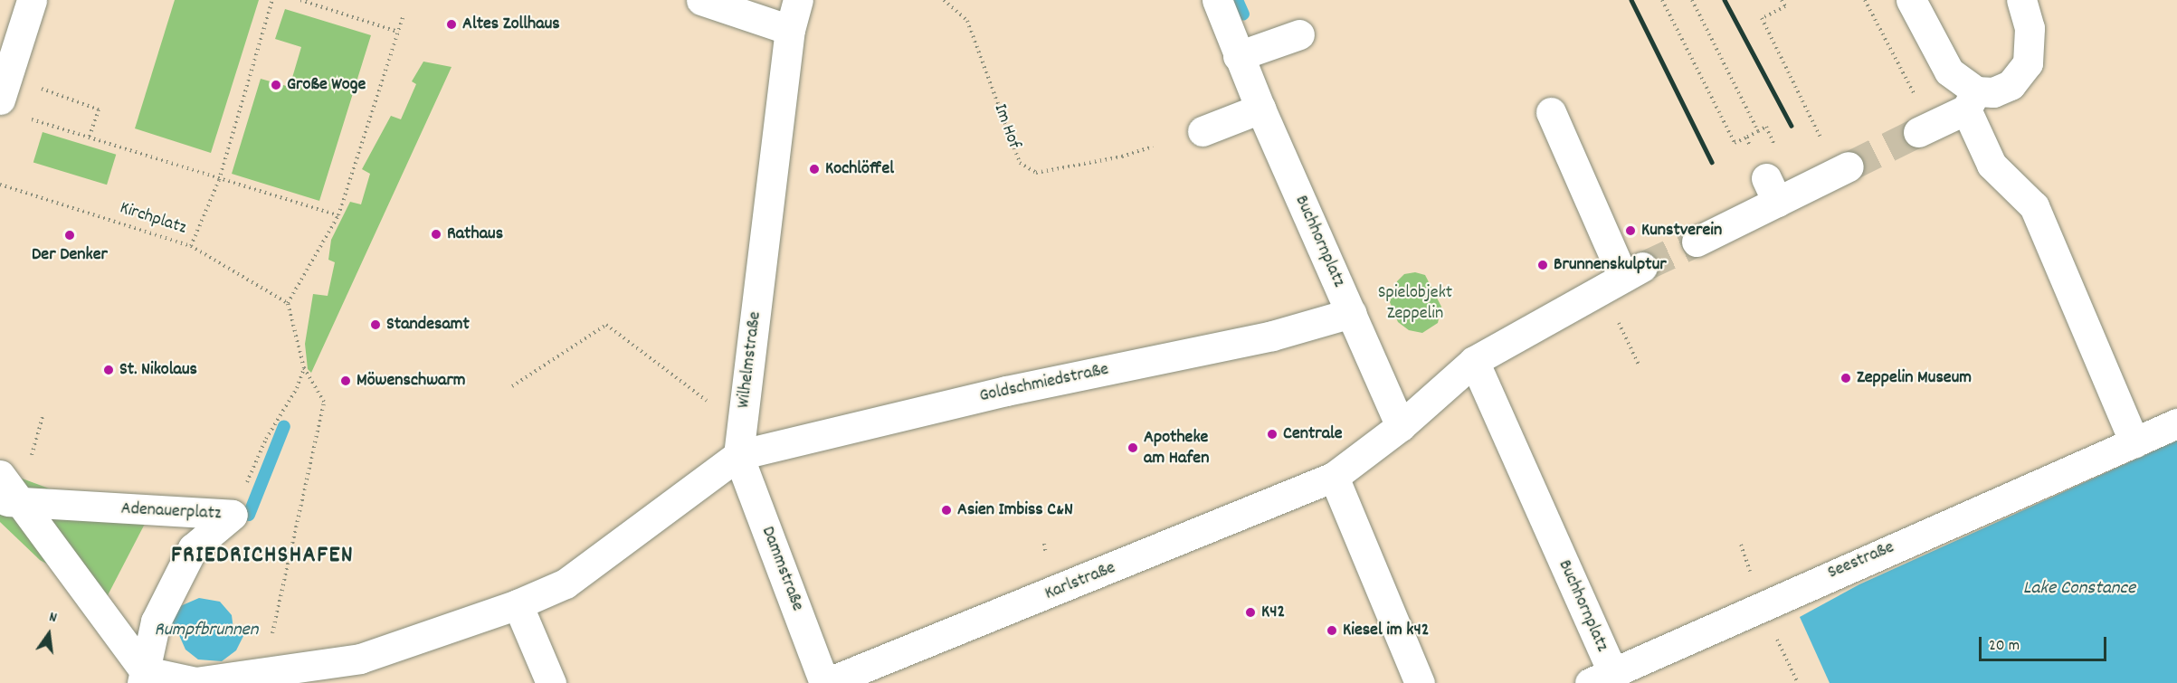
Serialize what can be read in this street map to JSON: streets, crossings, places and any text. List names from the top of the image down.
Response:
{
  "streets": {
    "street": [
      "Buchhornplatz",
      "Wilhelmstraße",
      "Goldschmiedstraße",
      "Adenauerplatz",
      "Seestraße",
      "Dammstraße",
      "Karlstraße"
    ],
    "path": ["Im Hof", "Kirchplatz"]
  },
  "crossings": [
    ["Buchhornplatz", "Goldschmiedstraße"],
    ["Buchhornplatz", "Seestraße"],
    ["Wilhelmstraße", "Goldschmiedstraße"],
    ["Wilhelmstraße", "Dammstraße"],
    ["Goldschmiedstraße", "Dammstraße"],
    ["Dammstraße", "Karlstraße"]
  ],
  "districts": ["FRIEDRICHSHAFEN"],
  "water": ["Lake Constance", "Rumpfbrunnen"],
  "parks": ["Spielobjekt Zeppelin"],
  "places": [
    "Altes Zollhaus",
    "Große Woge",
    "Kochlöffel",
    "Kunstverein",
    "Rathaus",
    "Der Denker",
    "Brunnenskulptur",
    "Standesamt",
    "St. Nikolaus",
    "Zeppelin Museum",
    "Möwenschwarm",
    "Centrale",
    "Apotheke am Hafen",
    "Asien Imbiss C&N",
    "K42",
    "Kiesel im k42"
  ],
  "scale_bar": "20 m",
  "north": "top"
}
